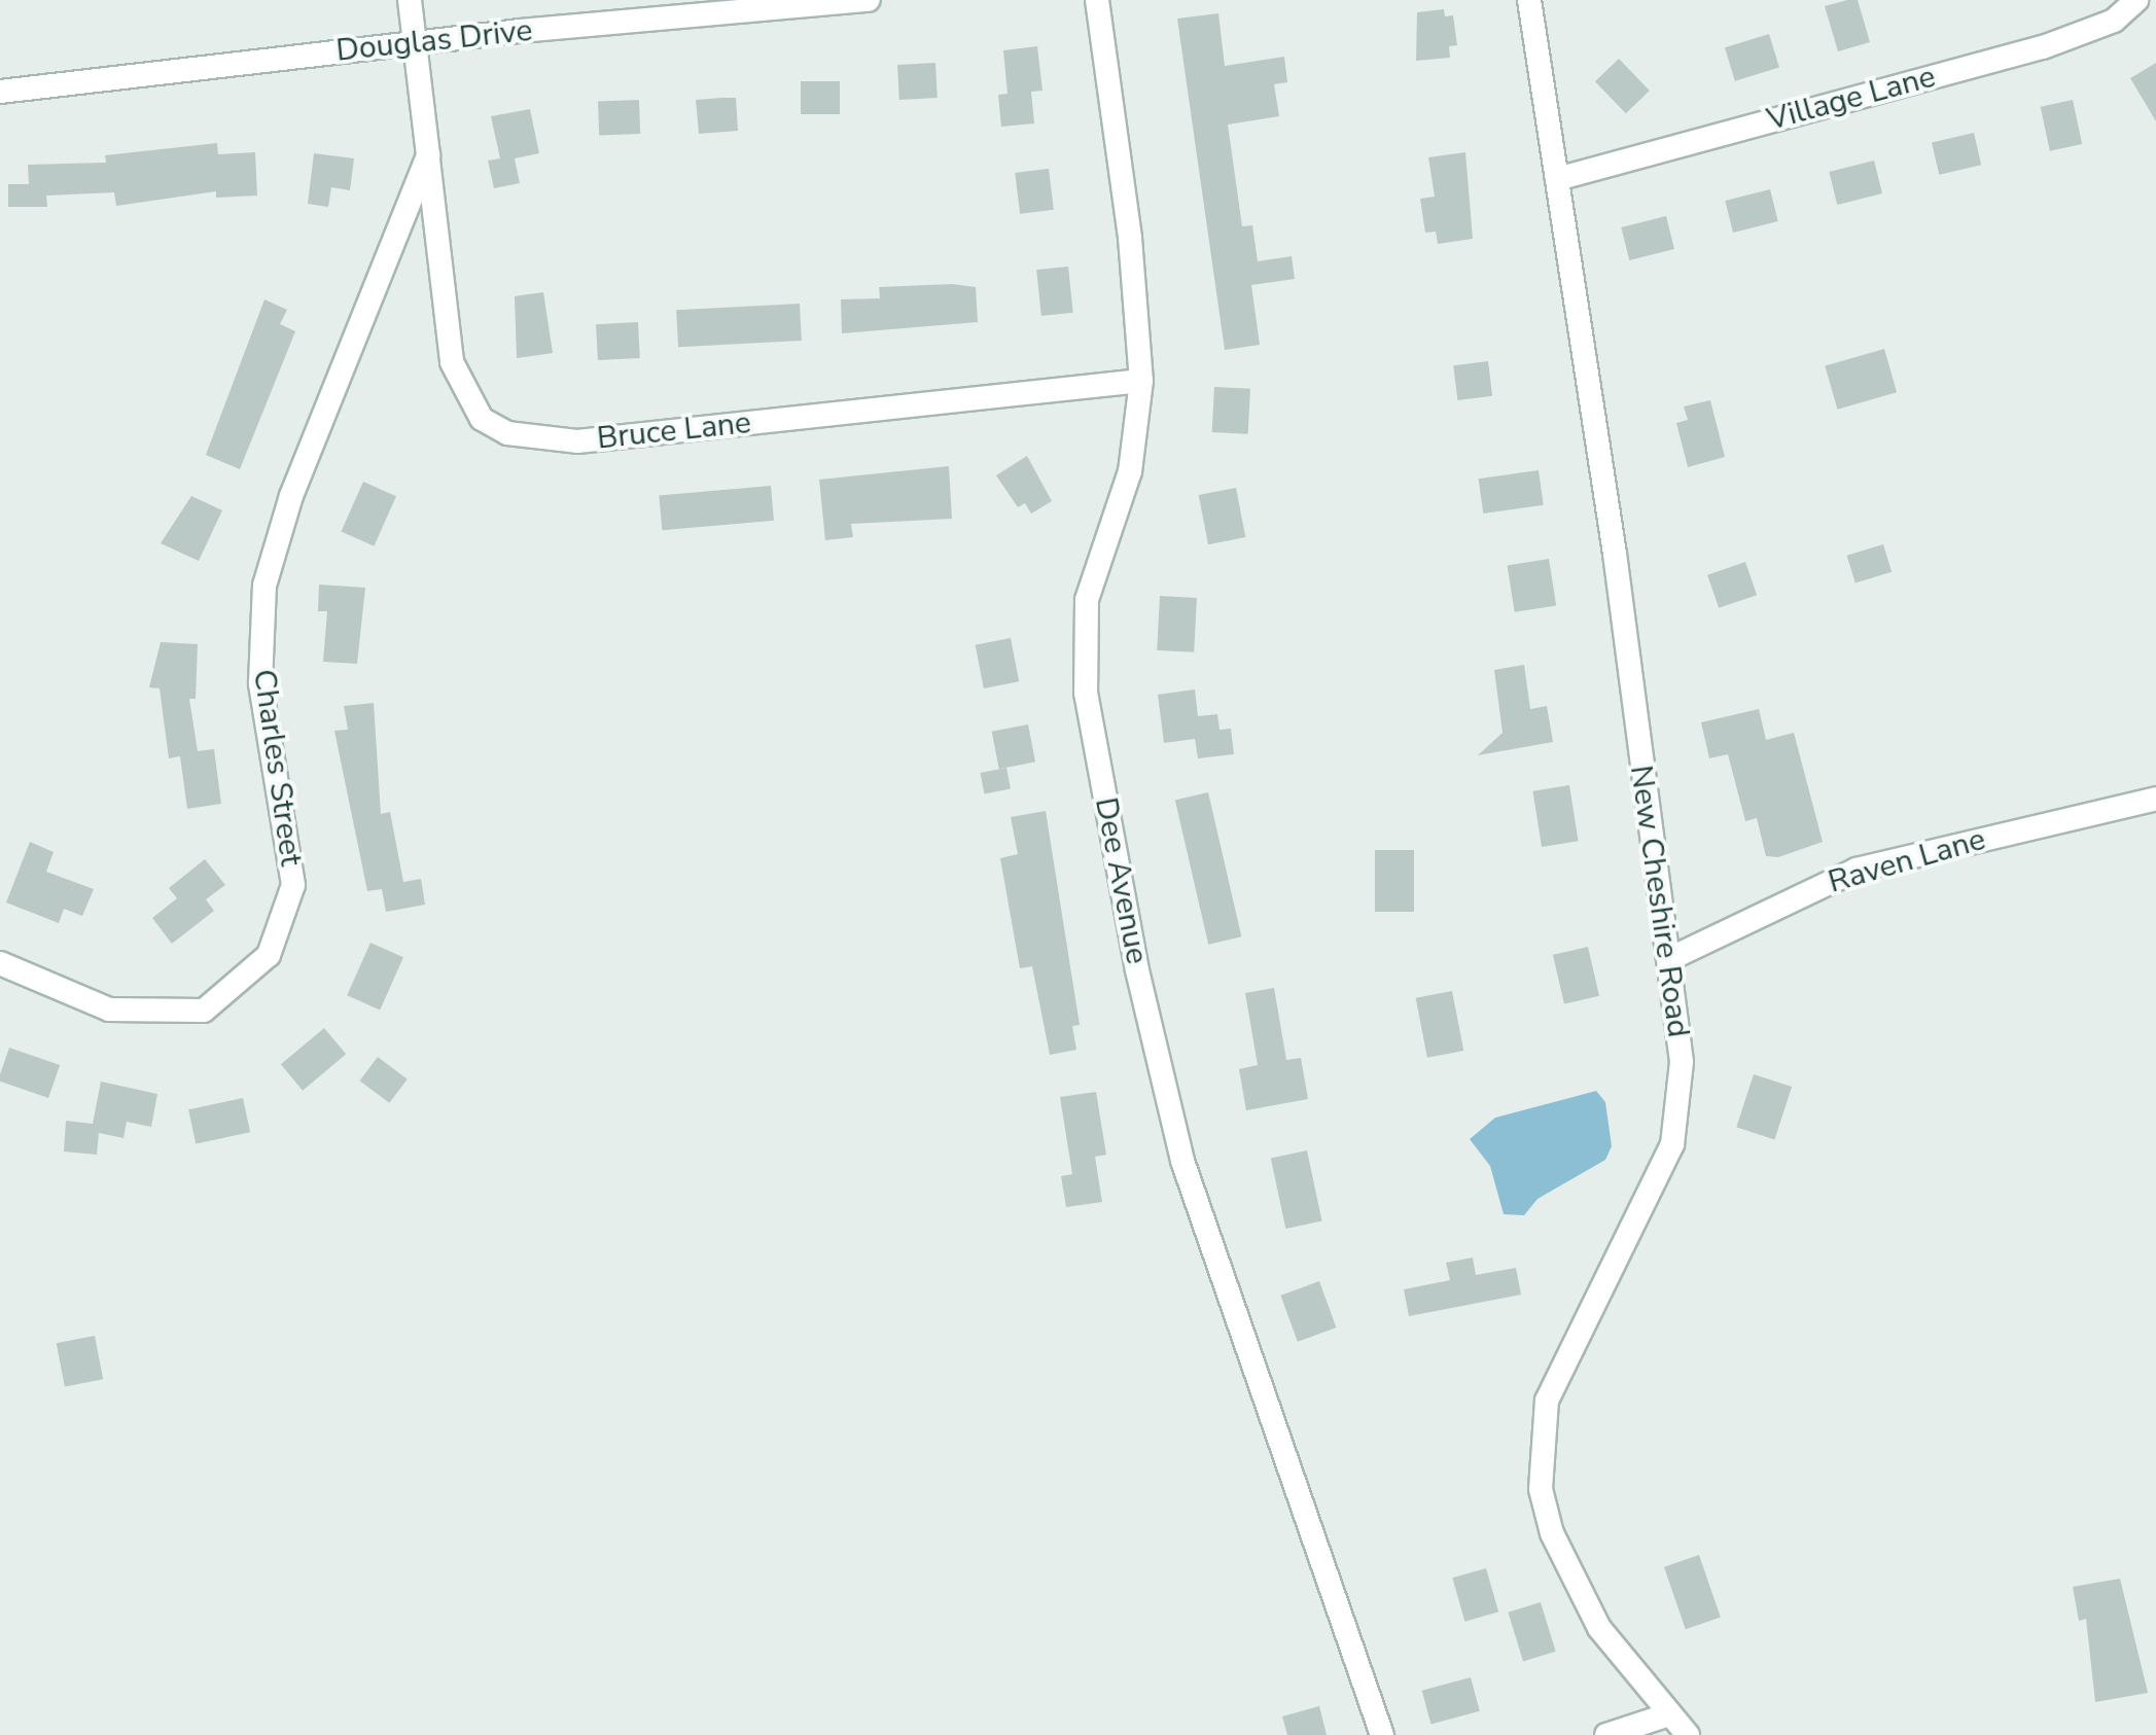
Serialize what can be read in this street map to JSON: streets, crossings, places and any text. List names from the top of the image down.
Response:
{
  "streets": {
    "street": [
      "Douglas Drive",
      "Village Lane",
      "Bruce Lane",
      "Charles Street",
      "Raven Lane",
      "Dee Avenue",
      "New Cheshire Road"
    ]
  },
  "crossings": [
    ["Douglas Drive", "Charles Street"],
    ["Village Lane", "New Cheshire Road"],
    ["Bruce Lane", "Charles Street"],
    ["Bruce Lane", "Dee Avenue"],
    ["Raven Lane", "New Cheshire Road"]
  ]
}
